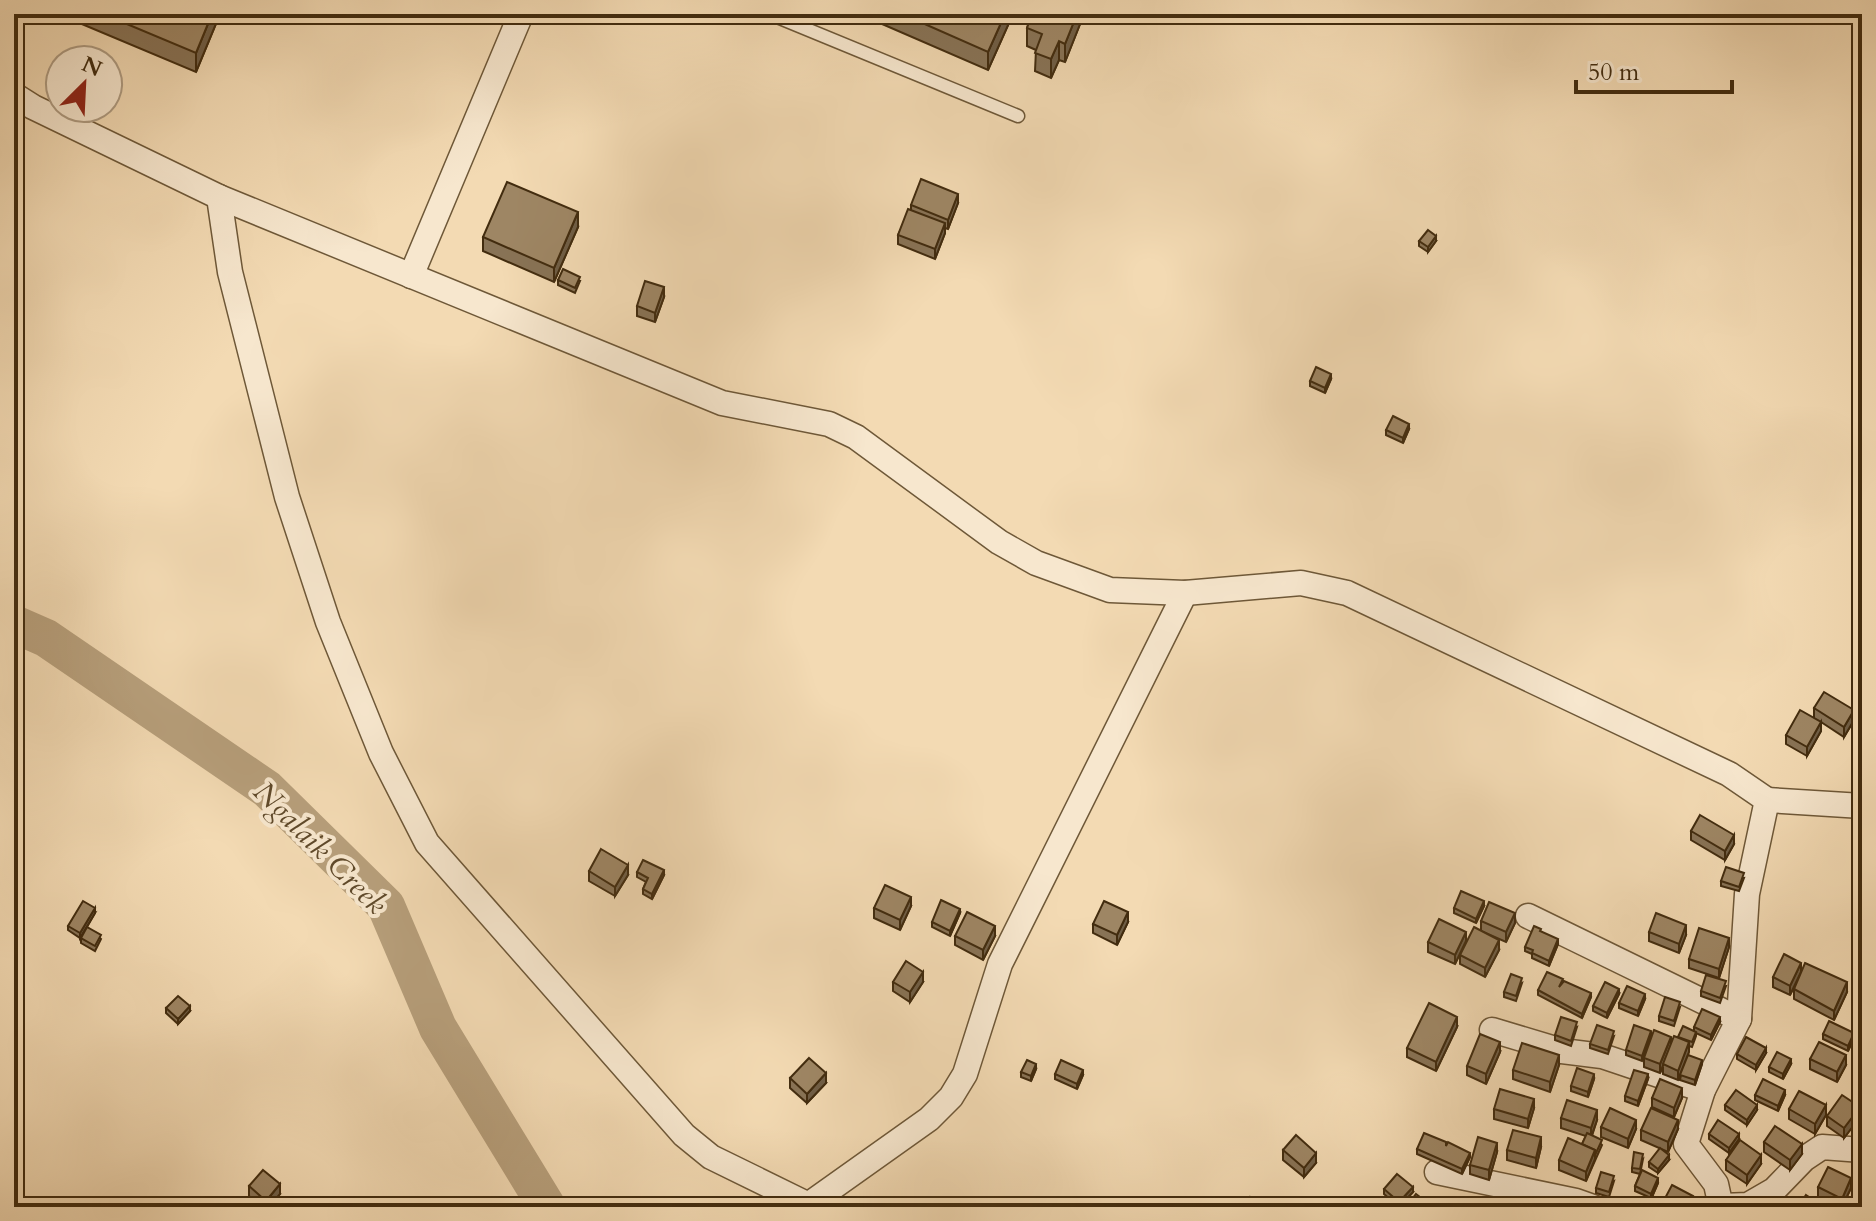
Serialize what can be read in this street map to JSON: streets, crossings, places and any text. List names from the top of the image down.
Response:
{
  "water": ["Ngalaik Creek"],
  "scale_bar": "50 m",
  "north": "top right"
}
